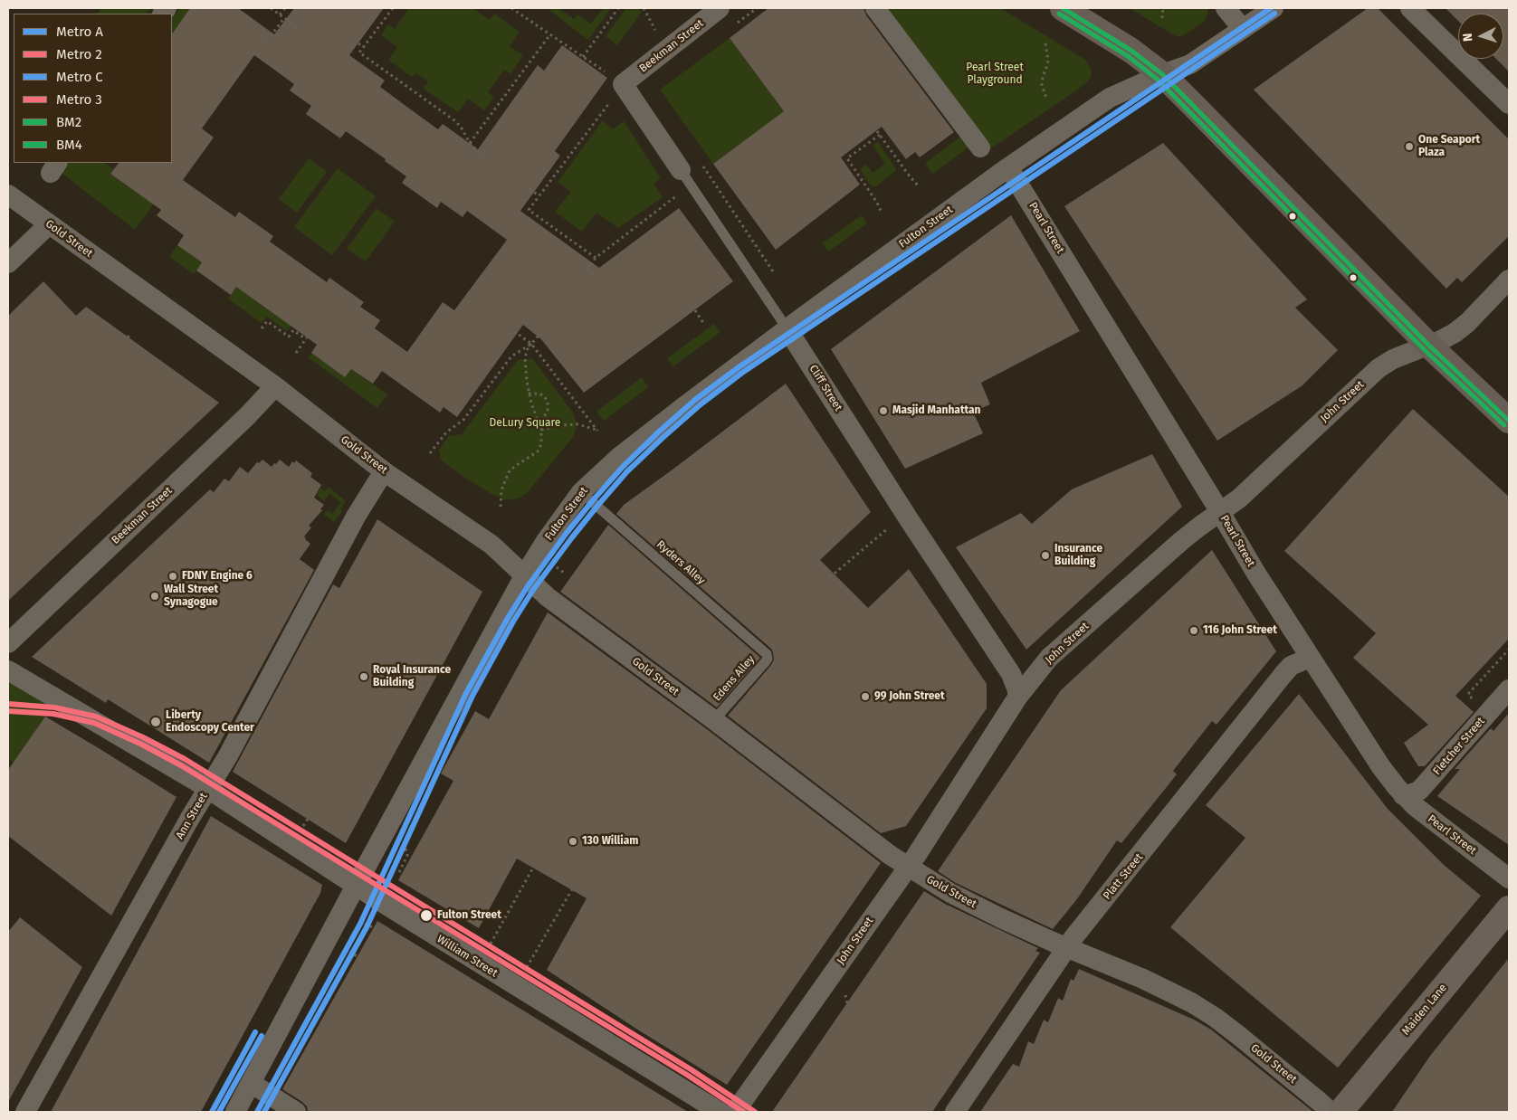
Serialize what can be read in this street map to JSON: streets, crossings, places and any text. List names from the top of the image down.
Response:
{
  "streets": {
    "street": [
      "Beekman Street",
      "Fulton Street",
      "Pearl Street",
      "Gold Street",
      "Cliff Street",
      "John Street",
      "Fletcher Street",
      "Ann Street",
      "Platt Street",
      "William Street",
      "Maiden Lane"
    ],
    "lane": ["Ryders Alley", "Edens Alley"]
  },
  "crossings": [
    ["Beekman Street", "Gold Street"],
    ["Beekman Street", "Cliff Street"],
    ["Fulton Street", "Pearl Street"],
    ["Fulton Street", "Gold Street"],
    ["Fulton Street", "Cliff Street"],
    ["Fulton Street", "Ryders Alley"],
    ["Fulton Street", "William Street"],
    ["Pearl Street", "John Street"],
    ["Pearl Street", "Fletcher Street"],
    ["Pearl Street", "Platt Street"],
    ["Gold Street", "John Street"],
    ["Gold Street", "Edens Alley"],
    ["Gold Street", "Ann Street"],
    ["Gold Street", "Platt Street"],
    ["Cliff Street", "John Street"],
    ["Ryders Alley", "Edens Alley"],
    ["Ann Street", "William Street"]
  ],
  "parks": ["Pearl Street Playground", "DeLury Square"],
  "places": [
    "One Seaport Plaza",
    "Masjid Manhattan",
    "Insurance Building",
    "FDNY Engine 6",
    "Wall Street Synagogue",
    "116 John Street",
    "Royal Insurance Building",
    "99 John Street",
    "Liberty Endoscopy Center",
    "130 William",
    "Fulton Street"
  ],
  "lines": [
    "metro line A",
    "transit line BM2",
    "metro line C",
    "transit line BM4",
    "metro line 2",
    "metro line 3"
  ],
  "legend": [
    "Metro A",
    "Metro 2",
    "Metro C",
    "Metro 3",
    "BM2",
    "BM4"
  ],
  "north": "left"
}
